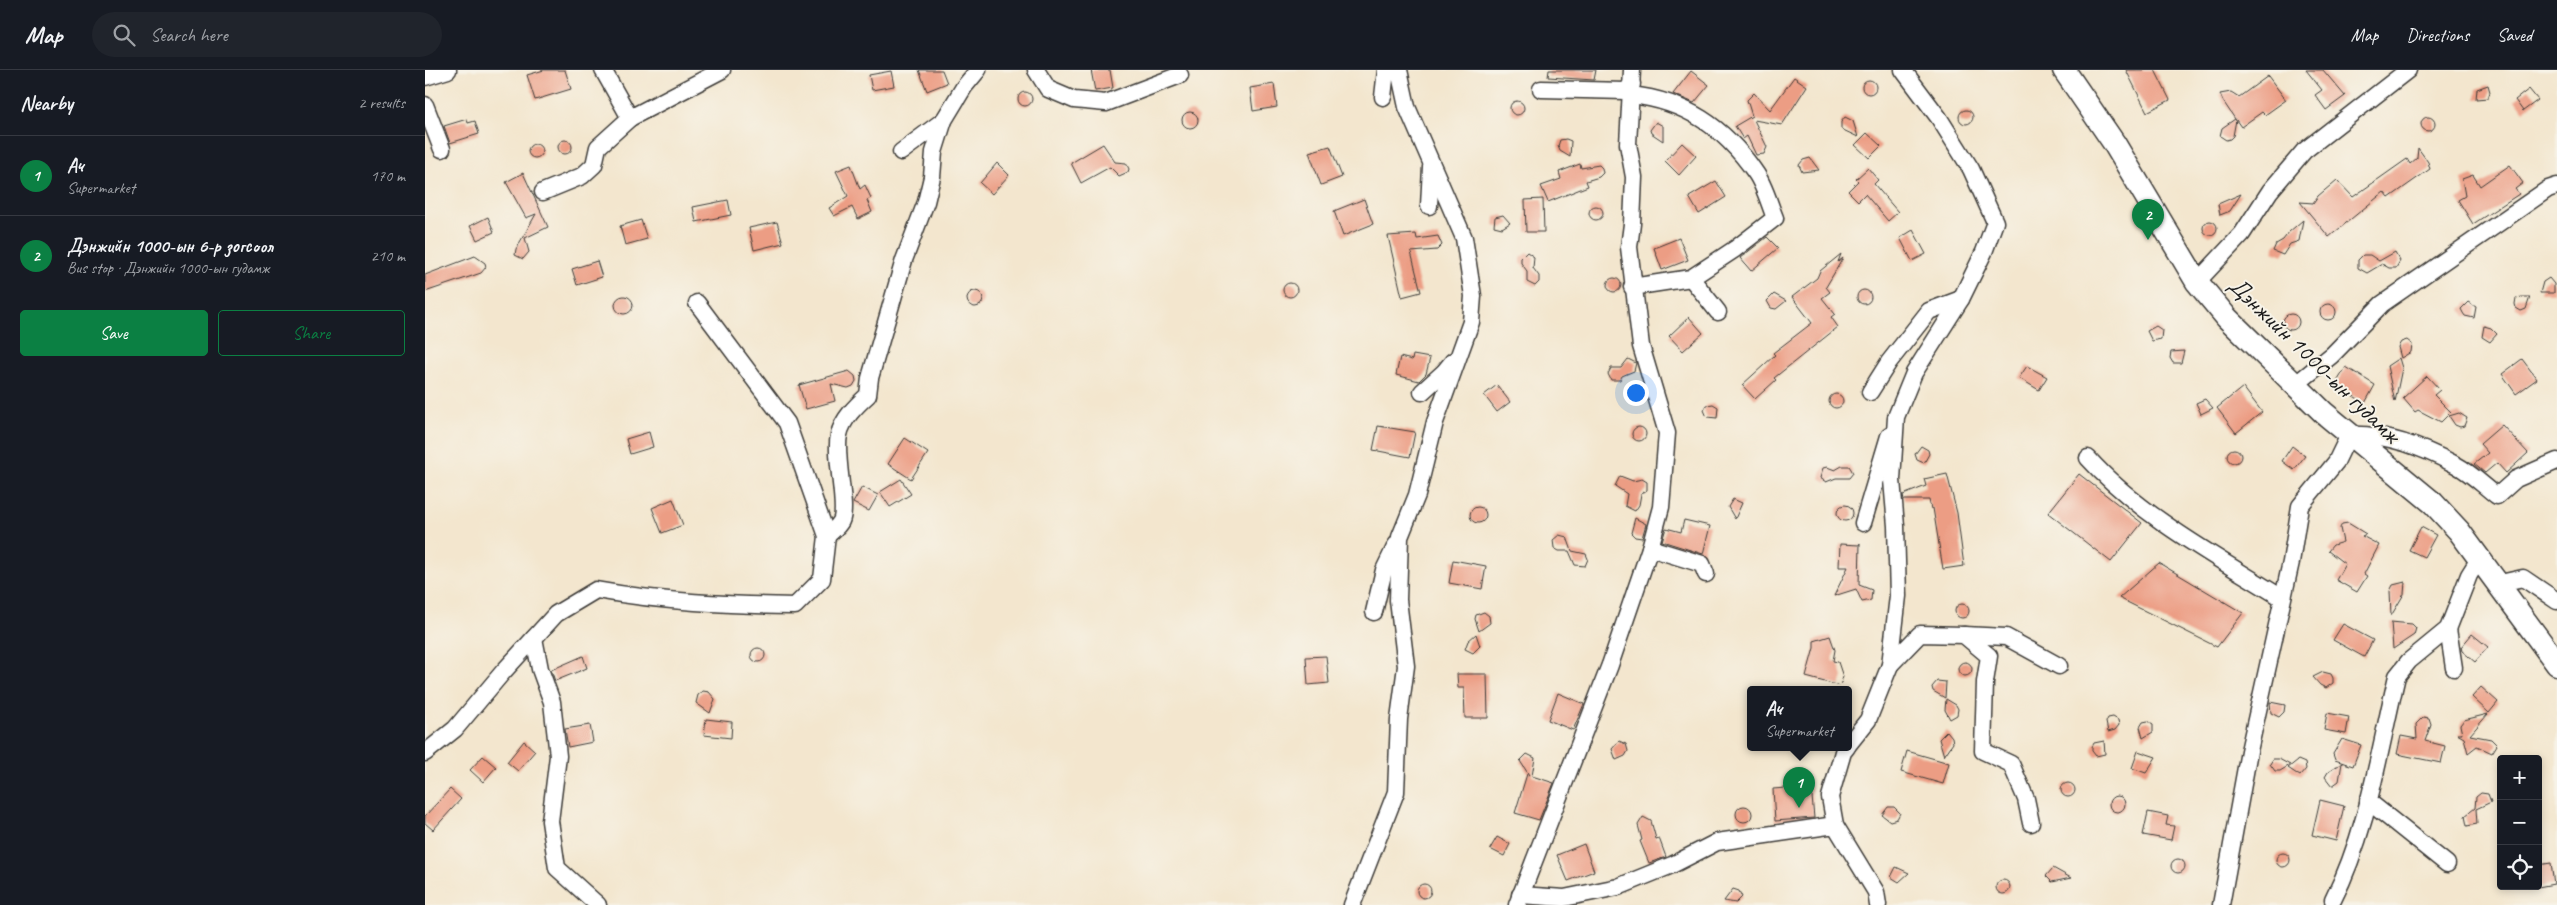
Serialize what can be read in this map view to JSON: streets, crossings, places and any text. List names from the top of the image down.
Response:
{
  "streets": {
    "main road": ["Дэнжийн 1000-ын гудамж"]
  },
  "page": {
    "header": "Map",
    "search": "Search here",
    "nav": ["Map", "Directions", "Saved"],
    "heading": ["Nearby", "2 results"],
    "list": [
      {
        "mark": "1",
        "name": "Ач",
        "note": "Supermarket",
        "value": "170 m"
      },
      {
        "mark": "2",
        "name": "Дэнжийн 1000-ын 6-р зогсоол",
        "note": "Bus stop · Дэнжийн 1000-ын гудамж",
        "value": "210 m"
      }
    ],
    "pins": ["2", "1"],
    "buttons": ["Save", "Share"],
    "popup": ["Ач", "Supermarket"],
    "map_buttons": ["+", "−"]
  }
}
